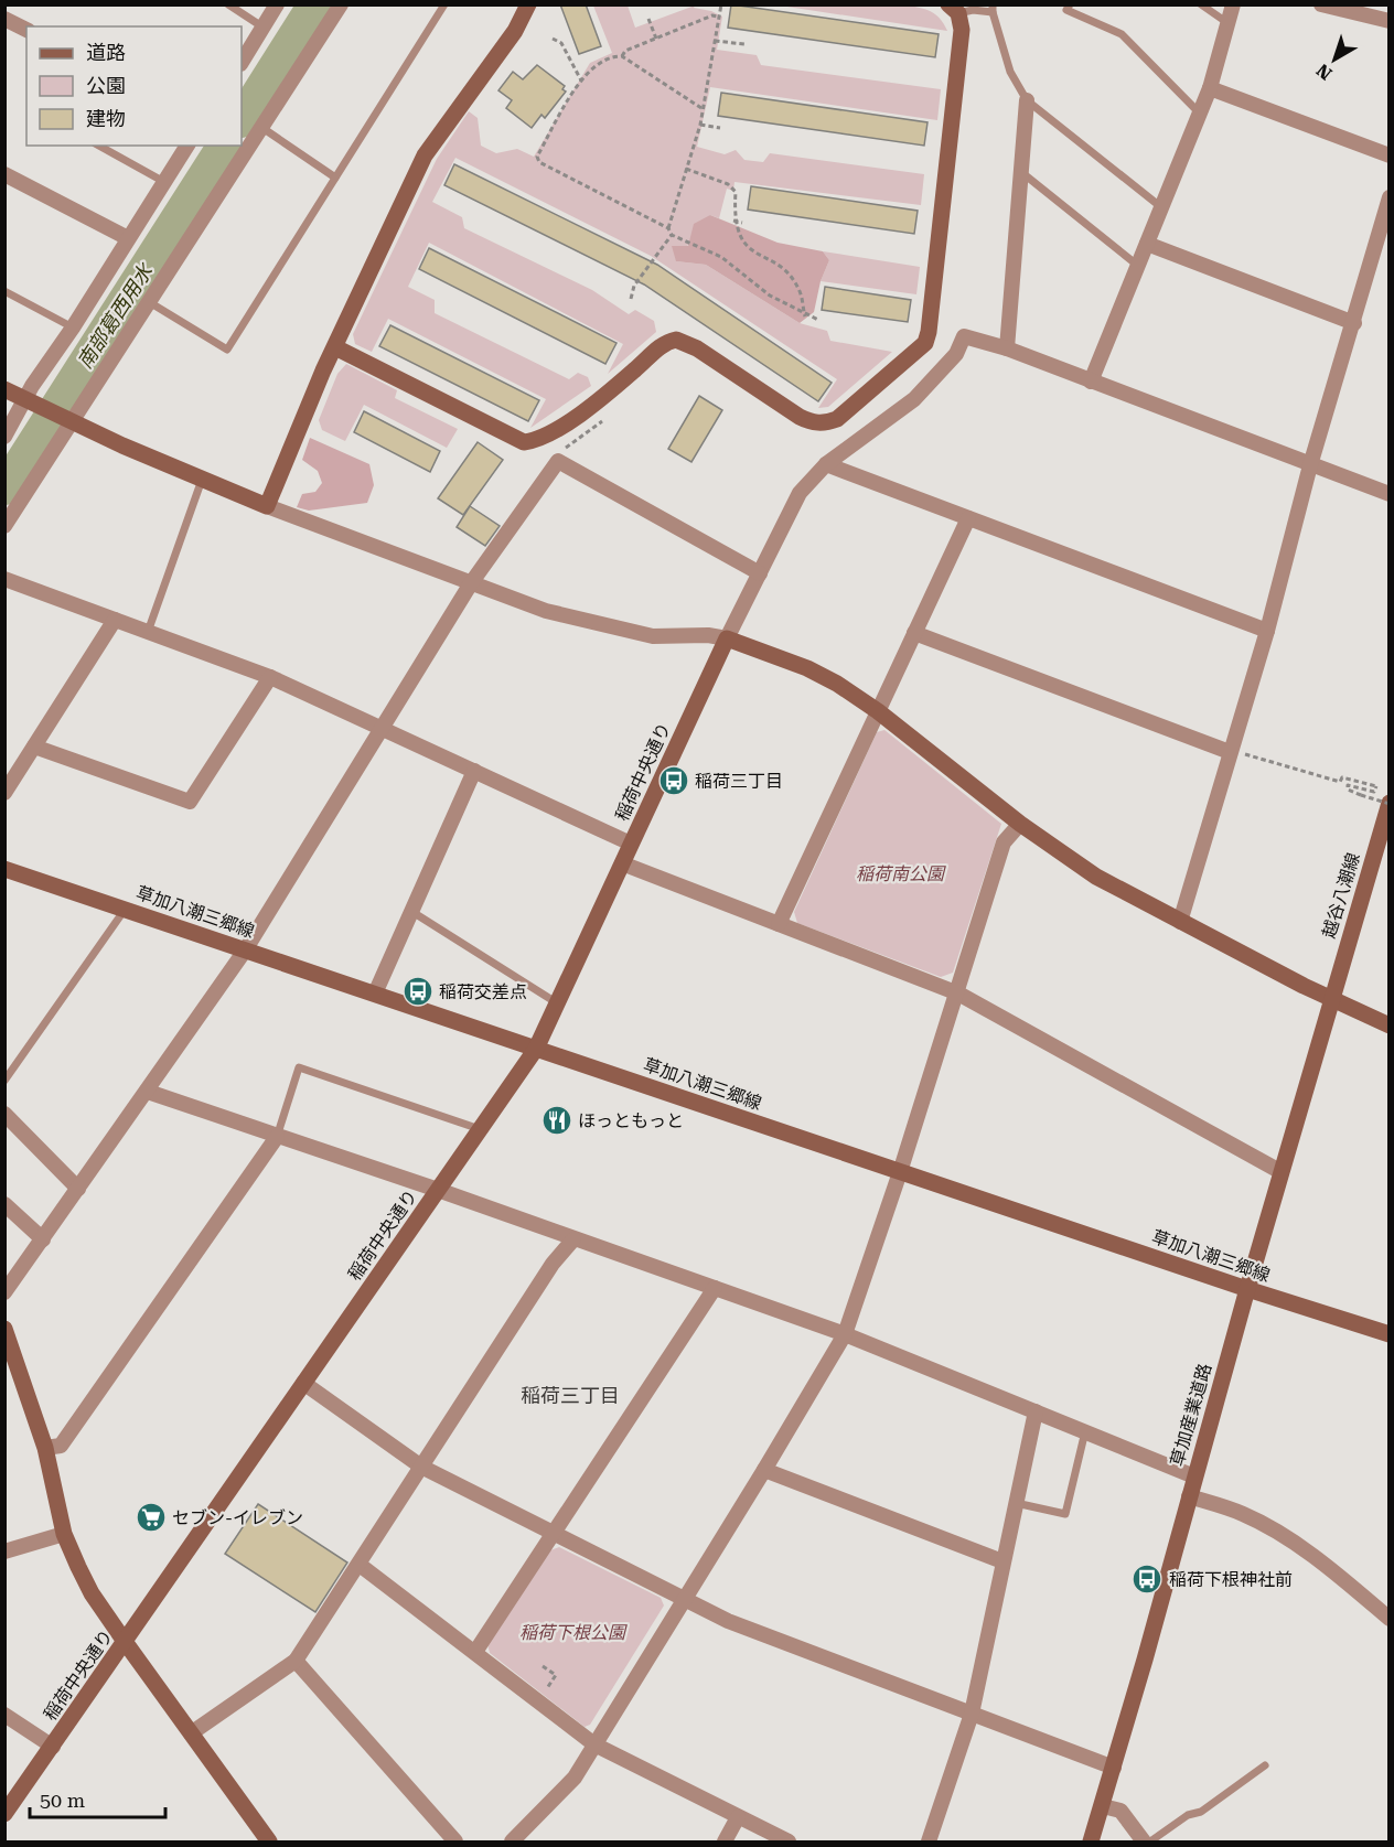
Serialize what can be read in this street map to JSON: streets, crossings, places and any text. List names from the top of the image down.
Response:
{
  "streets": {
    "street": [
      "稲荷中央通り",
      "越谷八潮線",
      "草加八潮三郷線",
      "草加産業道路"
    ]
  },
  "crossings": [
    ["稲荷中央通り", "草加八潮三郷線"],
    ["越谷八潮線", "草加産業道路"],
    ["草加八潮三郷線", "草加産業道路"]
  ],
  "districts": ["稲荷三丁目"],
  "water": ["南部葛西用水"],
  "parks": ["稲荷南公園", "稲荷下根公園"],
  "places": {
    "bus stop": ["稲荷三丁目", "稲荷交差点", "稲荷下根神社前"],
    "restaurant": ["ほっともっと"],
    "supermarket": ["セブン-イレブン"]
  },
  "legend": ["道路", "公園", "建物"],
  "scale_bar": "50 m",
  "north": "bottom left"
}
